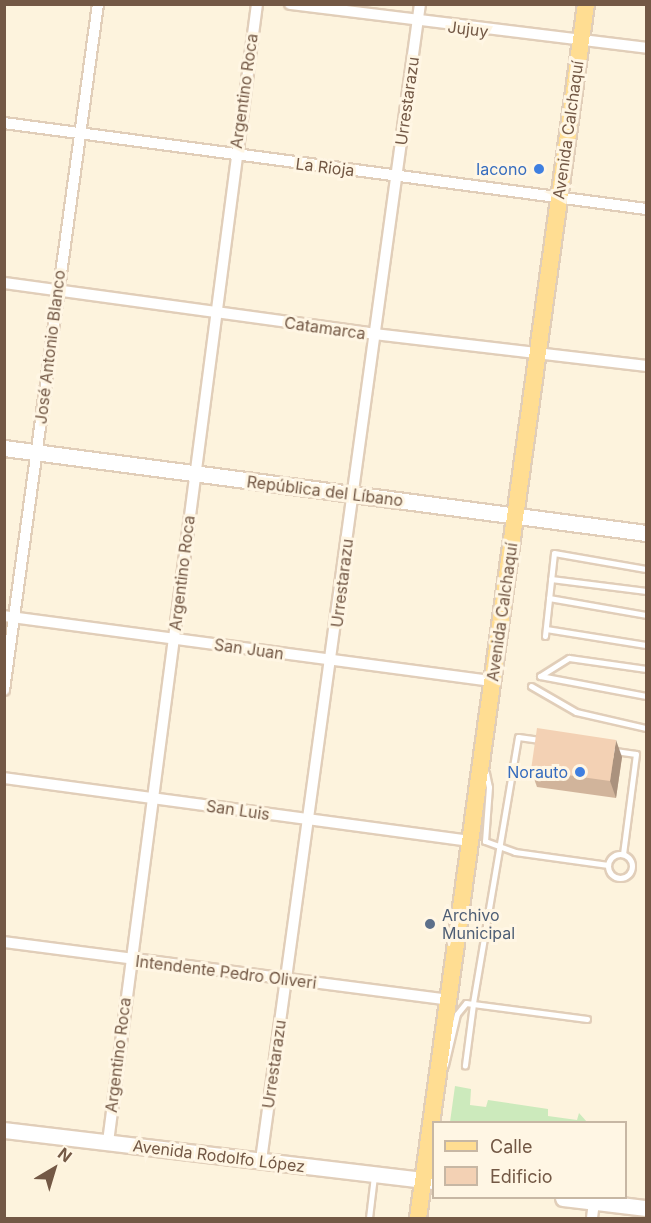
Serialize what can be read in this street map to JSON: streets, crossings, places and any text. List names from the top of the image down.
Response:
{
  "streets": {
    "main road": ["Avenida Calchaquí"],
    "street": [
      "Jujuy",
      "Argentino Roca",
      "Urrestarazu",
      "La Rioja",
      "Catamarca",
      "José Antonio Blanco",
      "República del Líbano",
      "San Juan",
      "San Luis",
      "Intendente Pedro Oliveri",
      "Avenida Rodolfo López"
    ]
  },
  "crossings": [
    ["Jujuy", "Urrestarazu"],
    ["Jujuy", "Avenida Calchaquí"],
    ["Argentino Roca", "La Rioja"],
    ["Argentino Roca", "Catamarca"],
    ["Argentino Roca", "República del Líbano"],
    ["Argentino Roca", "San Juan"],
    ["Argentino Roca", "San Luis"],
    ["Argentino Roca", "Intendente Pedro Oliveri"],
    ["Argentino Roca", "Avenida Rodolfo López"],
    ["Urrestarazu", "La Rioja"],
    ["Urrestarazu", "Catamarca"],
    ["Urrestarazu", "República del Líbano"],
    ["Urrestarazu", "San Juan"],
    ["Urrestarazu", "San Luis"],
    ["Urrestarazu", "Intendente Pedro Oliveri"],
    ["Urrestarazu", "Avenida Rodolfo López"],
    ["Avenida Calchaquí", "La Rioja"],
    ["Avenida Calchaquí", "Catamarca"],
    ["Avenida Calchaquí", "República del Líbano"],
    ["Avenida Calchaquí", "San Juan"],
    ["Avenida Calchaquí", "San Luis"],
    ["Avenida Calchaquí", "Intendente Pedro Oliveri"],
    ["Avenida Calchaquí", "Avenida Rodolfo López"],
    ["La Rioja", "José Antonio Blanco"],
    ["Catamarca", "José Antonio Blanco"],
    ["José Antonio Blanco", "República del Líbano"],
    ["José Antonio Blanco", "San Juan"]
  ],
  "places": ["Iacono", "Norauto", "Archivo Municipal"],
  "legend": ["Calle", "Edificio"],
  "north": "top right"
}
